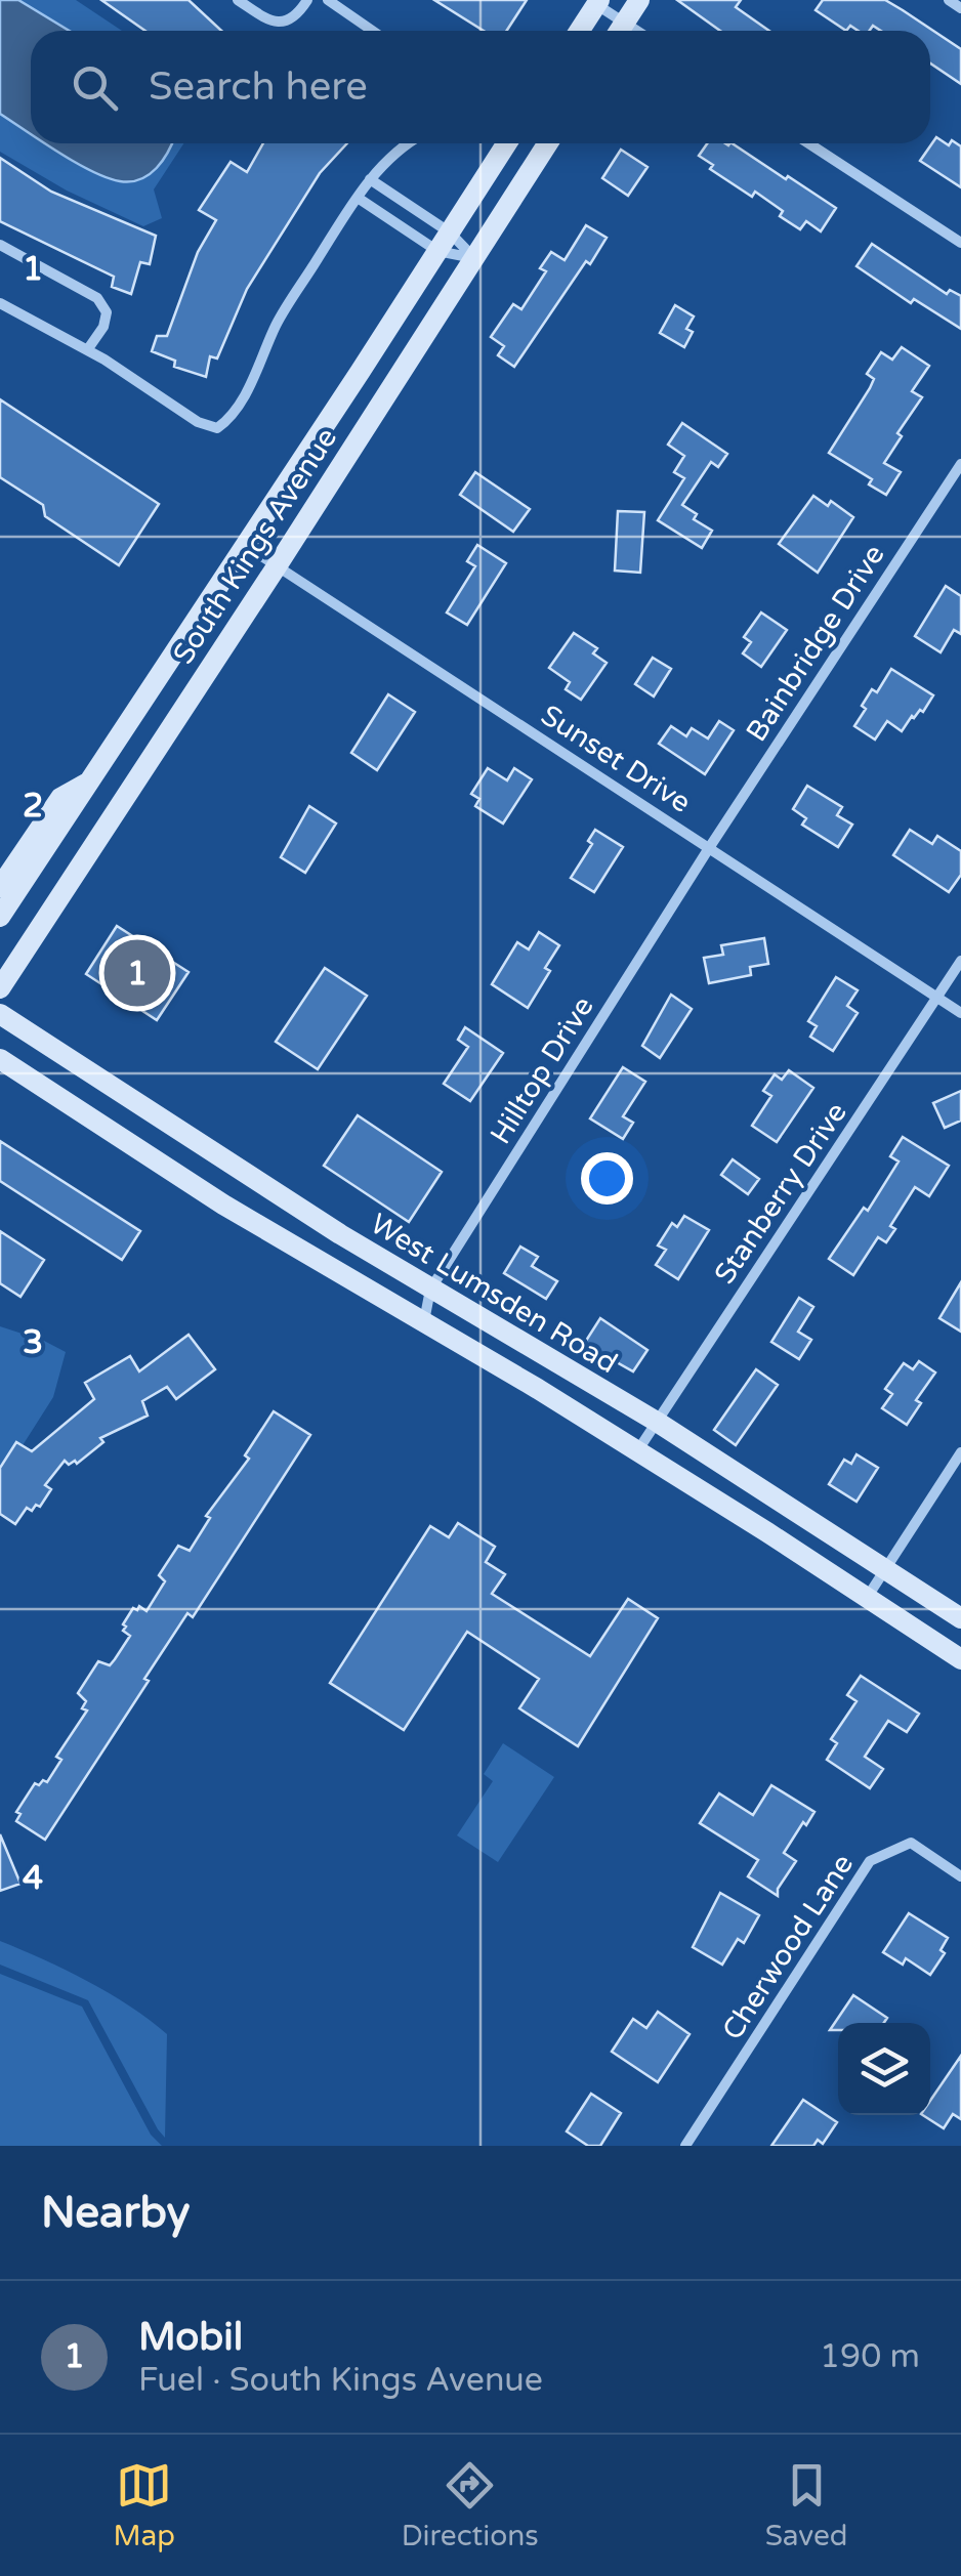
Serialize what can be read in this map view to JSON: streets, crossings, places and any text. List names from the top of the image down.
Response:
{
  "streets": {
    "main road": ["South Kings Avenue", "West Lumsden Road"],
    "street": [
      "Bainbridge Drive",
      "Sunset Drive",
      "Hilltop Drive",
      "Stanberry Drive",
      "Cherwood Lane"
    ]
  },
  "crossings": [
    ["South Kings Avenue", "Sunset Drive"],
    ["Bainbridge Drive", "Sunset Drive"],
    ["Bainbridge Drive", "Hilltop Drive"],
    ["Sunset Drive", "Hilltop Drive"],
    ["Sunset Drive", "Stanberry Drive"],
    ["Hilltop Drive", "West Lumsden Road"],
    ["Stanberry Drive", "West Lumsden Road"]
  ],
  "page": {
    "search": "Search here",
    "pins": "1",
    "heading": "Nearby",
    "list": [
      {
        "mark": "1",
        "name": "Mobil",
        "note": "Fuel · South Kings Avenue",
        "value": "190 m"
      }
    ],
    "nav": ["Map", "Directions", "Saved"]
  },
  "grid": {
    "rows": [
      "1",
      "2",
      "3",
      "4"
    ]
  }
}
